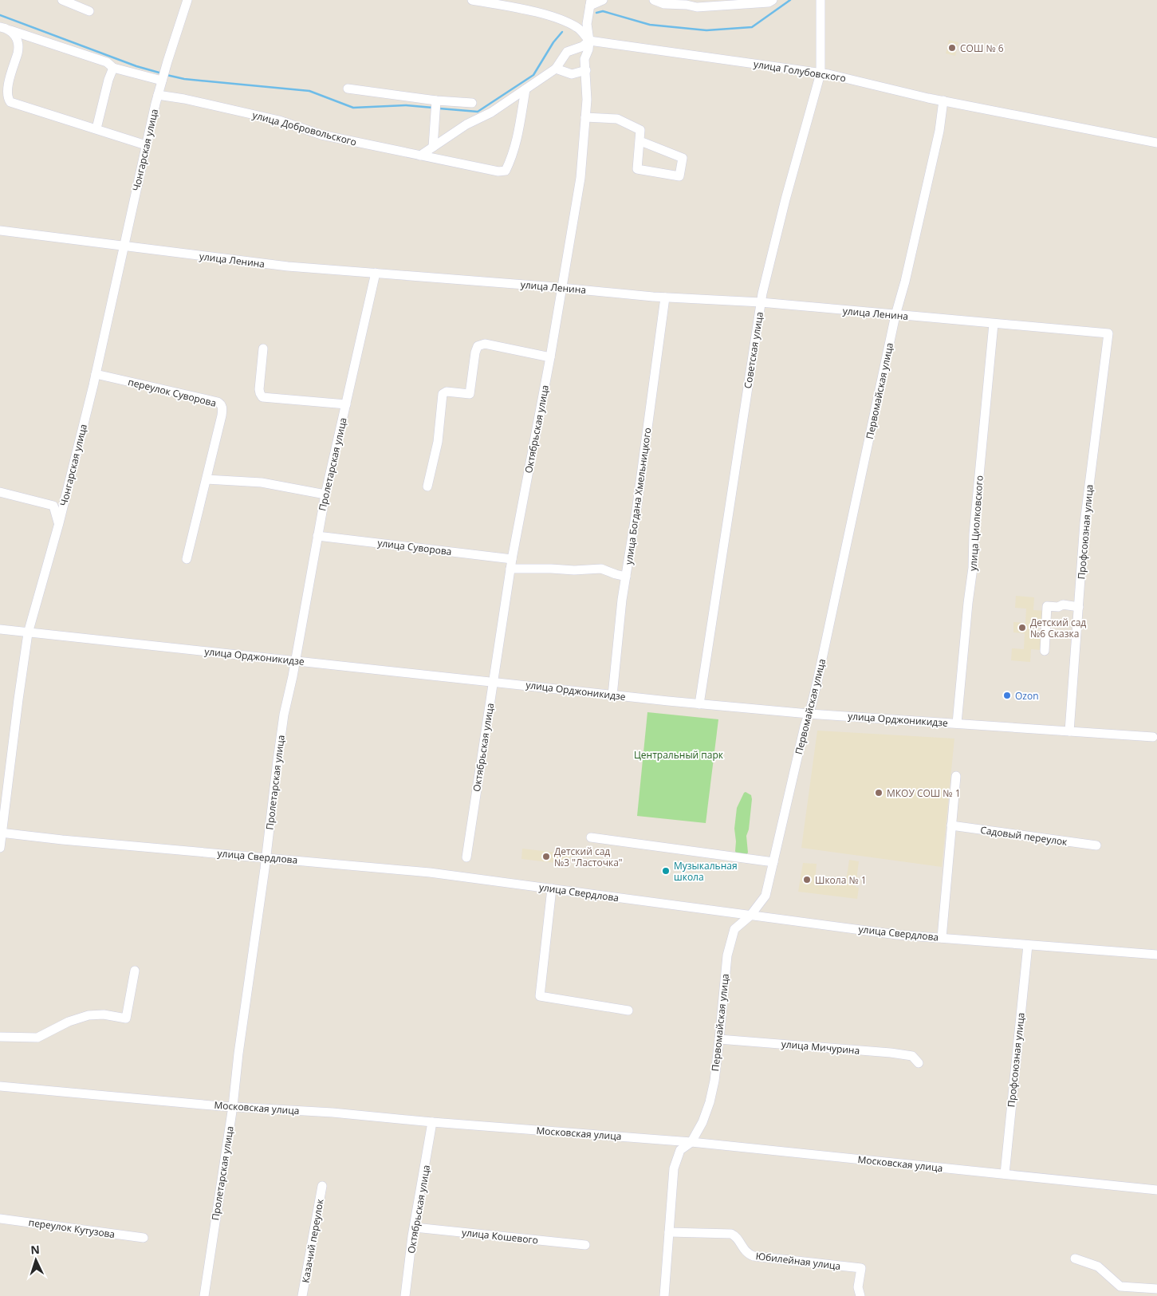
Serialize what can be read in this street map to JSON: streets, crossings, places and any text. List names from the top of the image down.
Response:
{
  "streets": {
    "street": [
      "улица Голубовского",
      "улица Добровольского",
      "Чонгарская улица",
      "улица Ленина",
      "Советская улица",
      "Первомайская улица",
      "переулок Суворова",
      "Октябрьская улица",
      "Пролетарская улица",
      "улица Богдана Хмельницкого",
      "улица Циолковского",
      "Профсоюзная улица",
      "улица Суворова",
      "улица Орджоникидзе",
      "Садовый переулок",
      "улица Свердлова",
      "улица Мичурина",
      "Московская улица",
      "переулок Кутузова",
      "улица Кошевого",
      "Казачий переулок",
      "Юбилейная улица"
    ]
  },
  "crossings": [
    ["улица Голубовского", "Советская улица"],
    ["улица Голубовского", "Первомайская улица"],
    ["улица Голубовского", "Октябрьская улица"],
    ["улица Добровольского", "Чонгарская улица"],
    ["Чонгарская улица", "улица Ленина"],
    ["Чонгарская улица", "переулок Суворова"],
    ["Чонгарская улица", "улица Орджоникидзе"],
    ["Чонгарская улица", "улица Свердлова"],
    ["улица Ленина", "Советская улица"],
    ["улица Ленина", "Первомайская улица"],
    ["улица Ленина", "Октябрьская улица"],
    ["улица Ленина", "Пролетарская улица"],
    ["улица Ленина", "улица Богдана Хмельницкого"],
    ["улица Ленина", "улица Циолковского"],
    ["улица Ленина", "Профсоюзная улица"],
    ["Советская улица", "улица Орджоникидзе"],
    ["Первомайская улица", "улица Орджоникидзе"],
    ["Первомайская улица", "улица Свердлова"],
    ["Первомайская улица", "улица Мичурина"],
    ["Первомайская улица", "Московская улица"],
    ["Первомайская улица", "Юбилейная улица"],
    ["Октябрьская улица", "улица Суворова"],
    ["Октябрьская улица", "улица Орджоникидзе"],
    ["Октябрьская улица", "Московская улица"],
    ["Октябрьская улица", "улица Кошевого"],
    ["Пролетарская улица", "улица Суворова"],
    ["Пролетарская улица", "улица Орджоникидзе"],
    ["Пролетарская улица", "улица Свердлова"],
    ["Пролетарская улица", "Московская улица"],
    ["улица Богдана Хмельницкого", "улица Орджоникидзе"],
    ["улица Циолковского", "улица Орджоникидзе"],
    ["Профсоюзная улица", "улица Орджоникидзе"],
    ["Профсоюзная улица", "улица Свердлова"],
    ["Профсоюзная улица", "Московская улица"]
  ],
  "parks": ["Центральный парк"],
  "places": [
    "СОШ № 6",
    "Детский сад №6 Сказка",
    "Ozon",
    "МКОУ СОШ № 1",
    "Детский сад №3 \"Ласточка\"",
    "Музыкальная школа",
    "Школа № 1"
  ],
  "north": "top"
}
